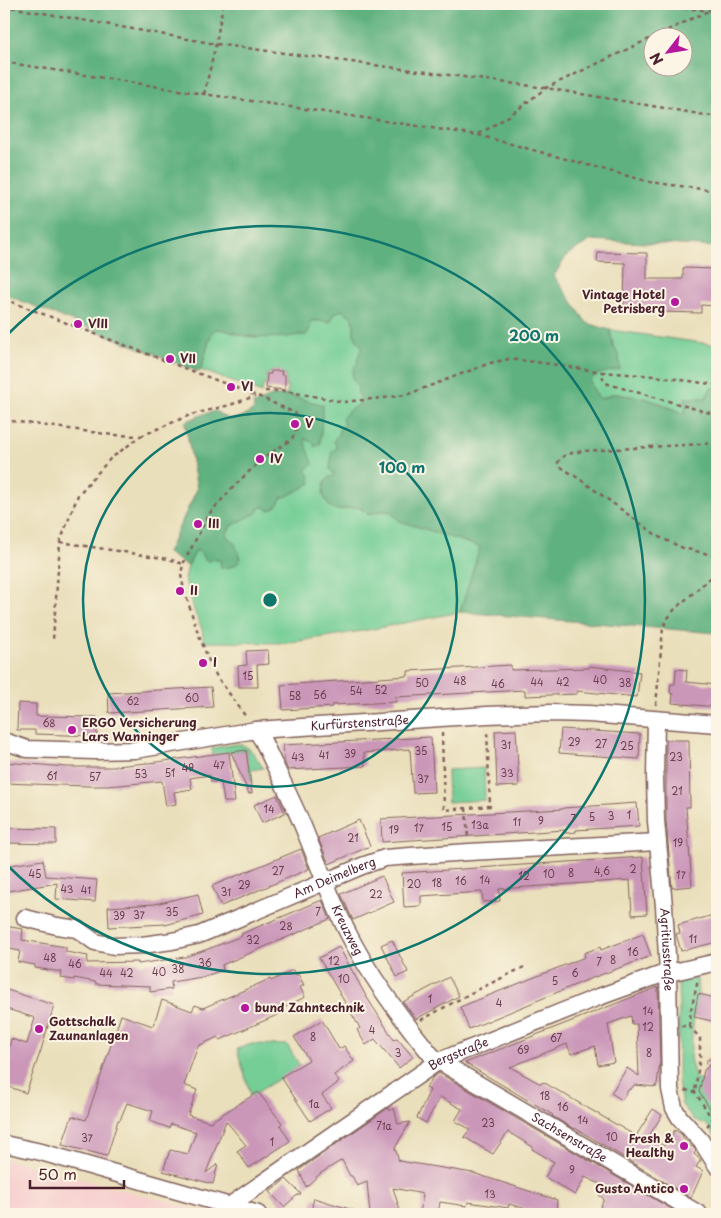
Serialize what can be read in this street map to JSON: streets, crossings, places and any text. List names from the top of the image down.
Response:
{
  "streets": {
    "street": [
      "Kurfürstenstraße",
      "Am Deimelberg",
      "Kreuzweg",
      "Agritiusstraße",
      "Bergstraße",
      "Sachsenstraße"
    ]
  },
  "crossings": [
    ["Kurfürstenstraße", "Kreuzweg"],
    ["Kurfürstenstraße", "Agritiusstraße"],
    ["Am Deimelberg", "Kreuzweg"],
    ["Am Deimelberg", "Agritiusstraße"],
    ["Kreuzweg", "Bergstraße"],
    ["Kreuzweg", "Sachsenstraße"],
    ["Agritiusstraße", "Bergstraße"],
    ["Bergstraße", "Sachsenstraße"]
  ],
  "places": [
    "Vintage Hotel Petrisberg",
    "VIII",
    "VII",
    "VI",
    "V",
    "IV",
    "III",
    "II",
    "I",
    "ERGO Versicherung Lars Wanninger",
    "bund Zahntechnik",
    "Gottschalk Zaunanlagen",
    "Fresh & Healthy",
    "Gusto Antico"
  ],
  "house_numbers": [
    "15",
    "40",
    "48",
    "44",
    "42",
    "50",
    "38",
    "46",
    "52",
    "54",
    "56",
    "58",
    "60",
    "62",
    "68",
    "29",
    "27",
    "31",
    "25",
    "35",
    "39",
    "41",
    "43",
    "23",
    "47",
    "49",
    "51",
    "33",
    "53",
    "61",
    "57",
    "37",
    "21",
    "14",
    "1",
    "3",
    "5",
    "7",
    "9",
    "11",
    "13a",
    "15",
    "17",
    "19",
    "21",
    "19",
    "2",
    "27",
    "4,6",
    "8",
    "45",
    "10",
    "17",
    "12",
    "14",
    "16",
    "18",
    "20",
    "29",
    "43",
    "41",
    "31",
    "22",
    "35",
    "7",
    "37",
    "39",
    "28",
    "11",
    "32",
    "16",
    "48",
    "8",
    "12",
    "7",
    "36",
    "46",
    "38",
    "40",
    "44",
    "42",
    "6",
    "10",
    "5",
    "1",
    "4",
    "14",
    "12",
    "4",
    "8",
    "67",
    "69",
    "3",
    "8",
    "18",
    "1a",
    "16",
    "14",
    "23",
    "71a",
    "10",
    "37",
    "1",
    "9",
    "13"
  ],
  "scale_bar": "50 m",
  "north": "bottom left",
  "rings": ["200 m", "100 m"]
}
